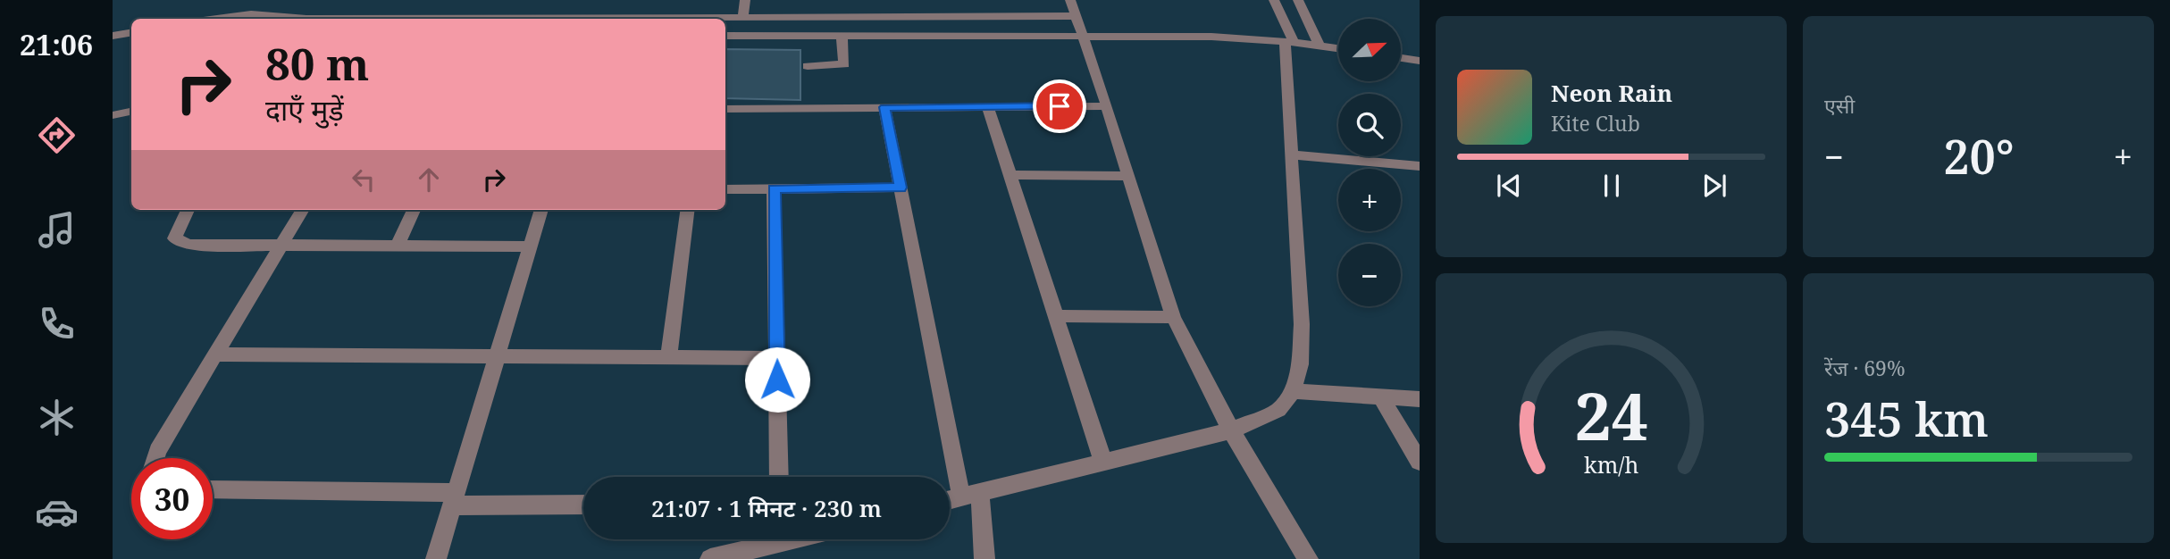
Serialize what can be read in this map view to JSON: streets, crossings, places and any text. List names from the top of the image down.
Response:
{
  "north": "top right",
  "page": {
    "tabs": "21:06",
    "tile": [
      "एसी",
      ["रेंज · 69%", "345 km"]
    ],
    "map_buttons": ["+", "−"],
    "turn": ["80 m", "दाएँ मुड़ें"],
    "song": ["Neon Rain", "Kite Club"],
    "heat": ["−", "20°", "+"],
    "limit": "30",
    "trip": "21:07 · 1 मिनट · 230 m",
    "gauge": ["24", "km/h"]
  }
}
